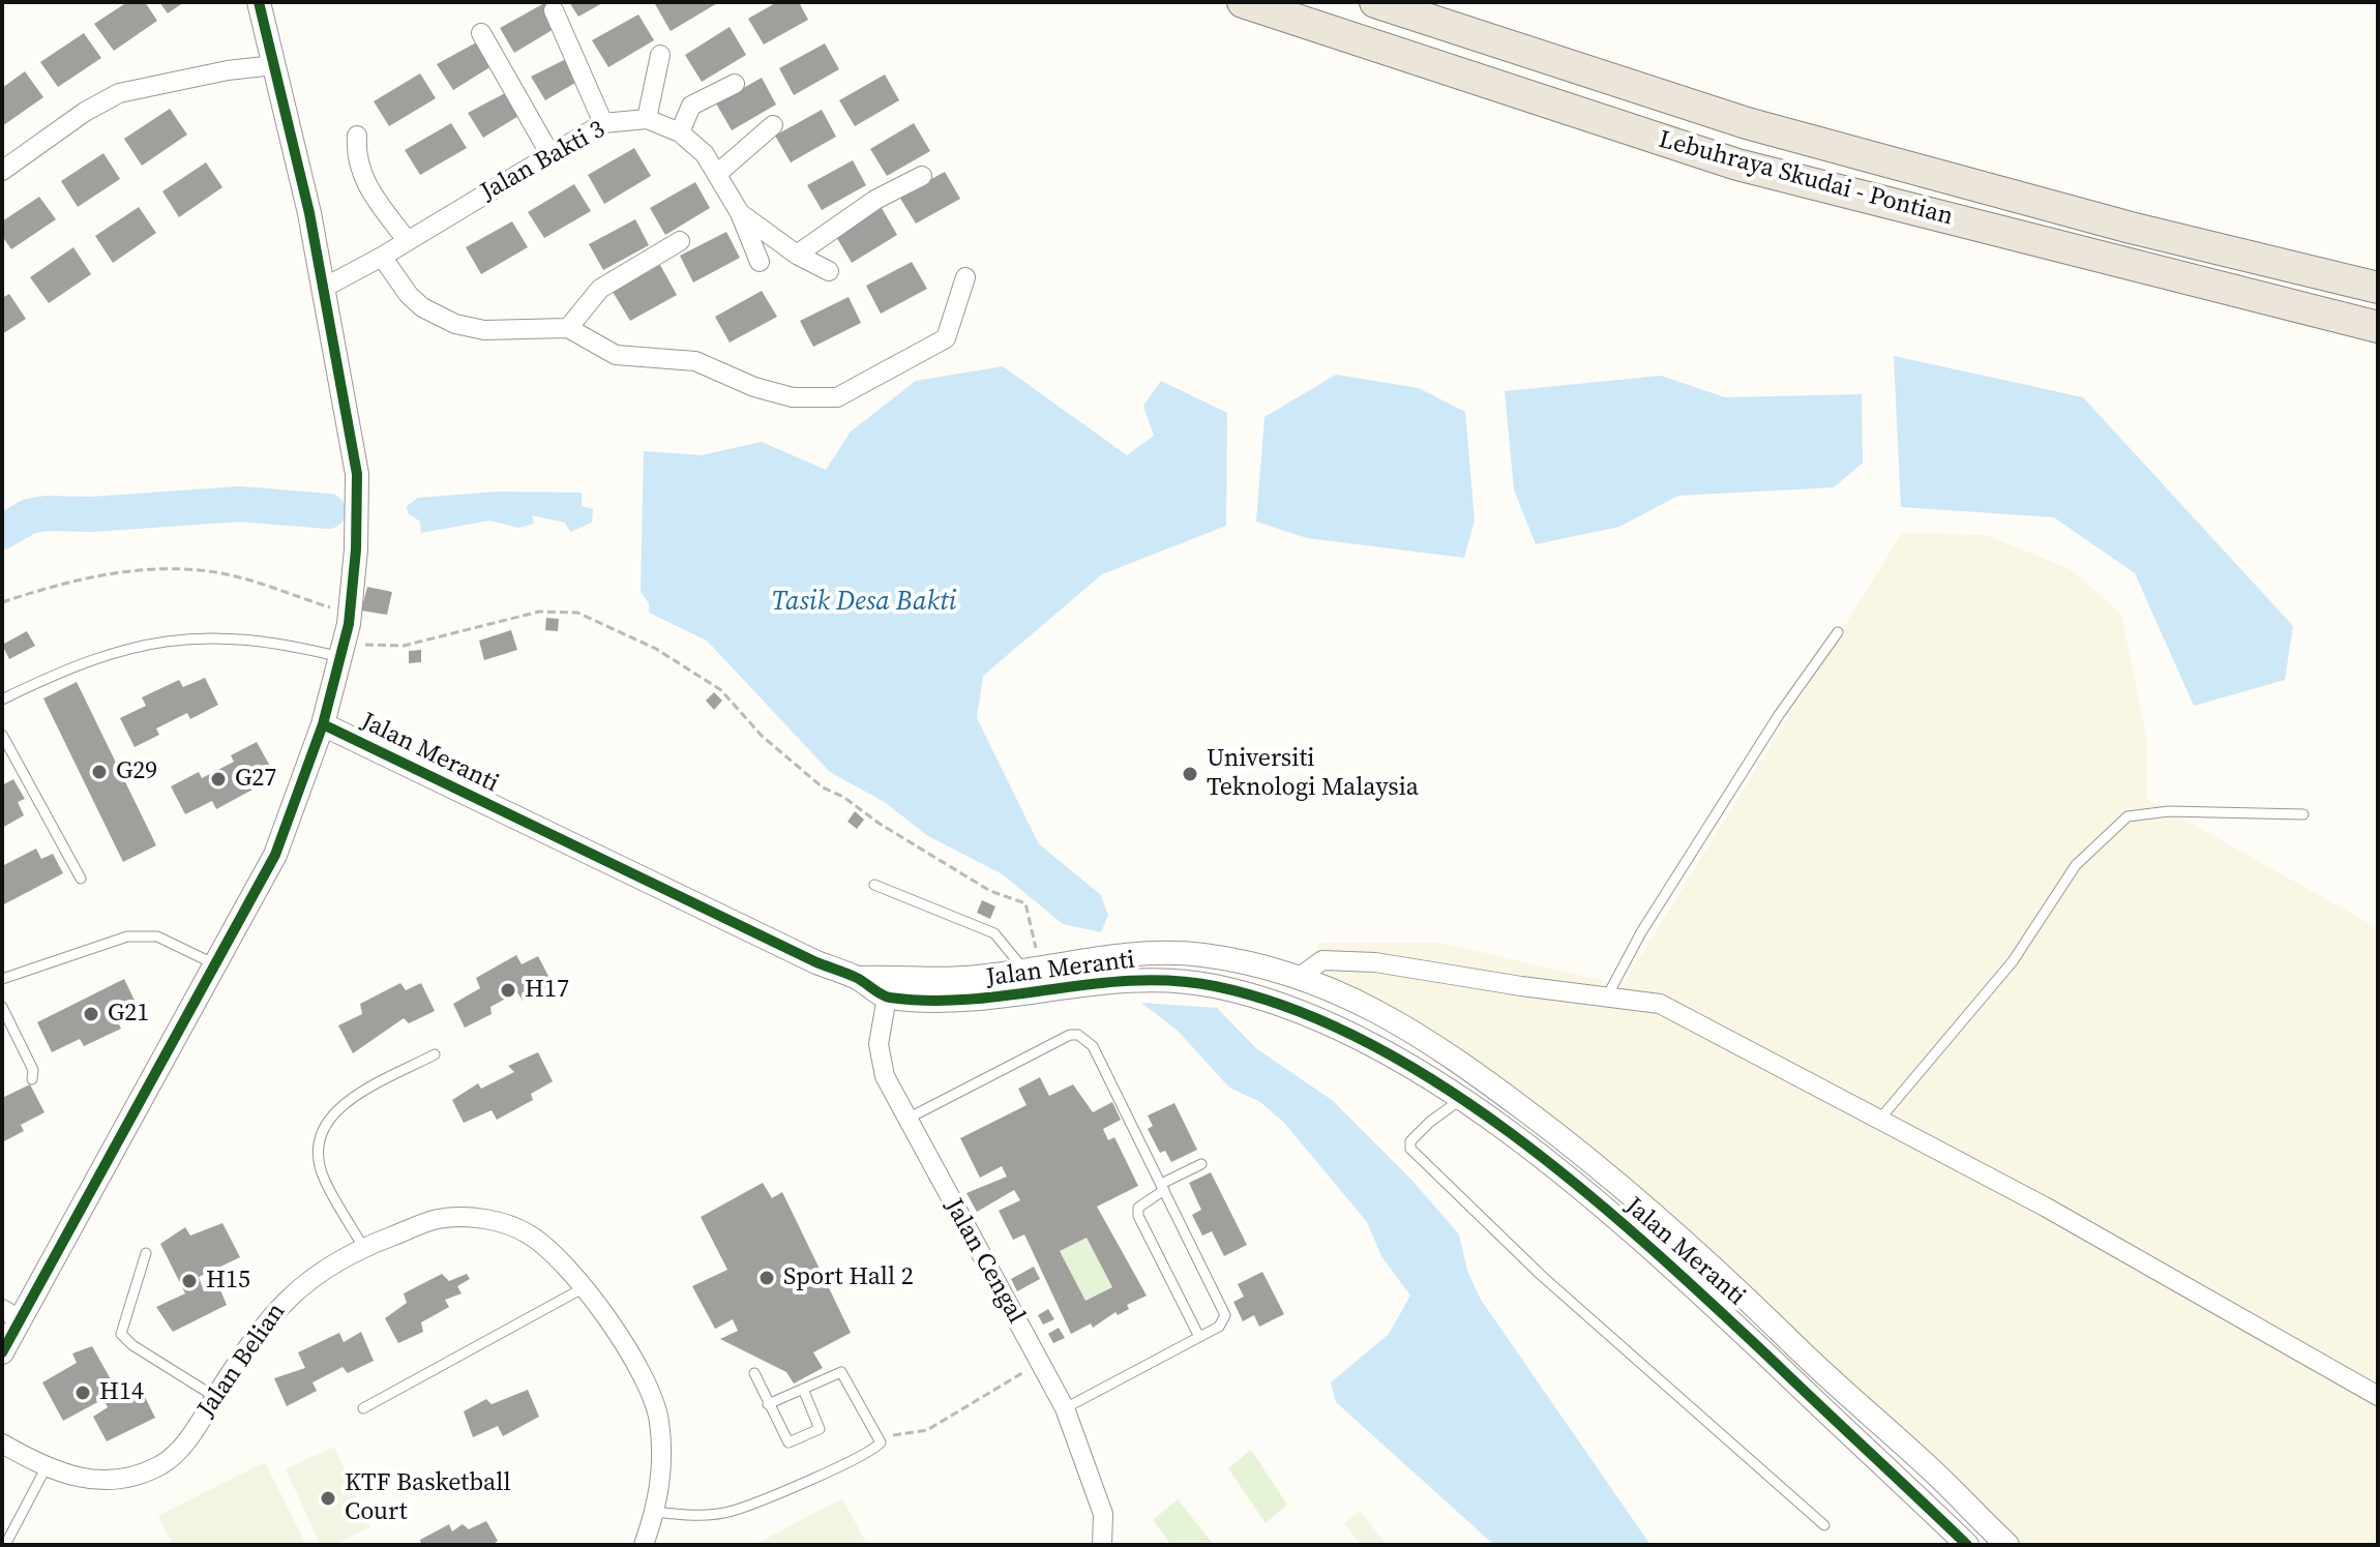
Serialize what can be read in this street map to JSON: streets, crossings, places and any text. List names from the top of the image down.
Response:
{
  "streets": {
    "highway": ["Lebuhraya Skudai - Pontian"],
    "street": [
      "Jalan Bakti 3",
      "Jalan Meranti",
      "Jalan Cengal",
      "Jalan Belian"
    ]
  },
  "crossings": [
    ["Jalan Bakti 3", "Jalan Meranti"],
    ["Jalan Meranti", "Jalan Cengal"]
  ],
  "water": ["Tasik Desa Bakti"],
  "places": [
    "G29",
    "Universiti Teknologi Malaysia",
    "G27",
    "H17",
    "G21",
    "Sport Hall 2",
    "H15",
    "H14",
    "KTF Basketball Court"
  ]
}
